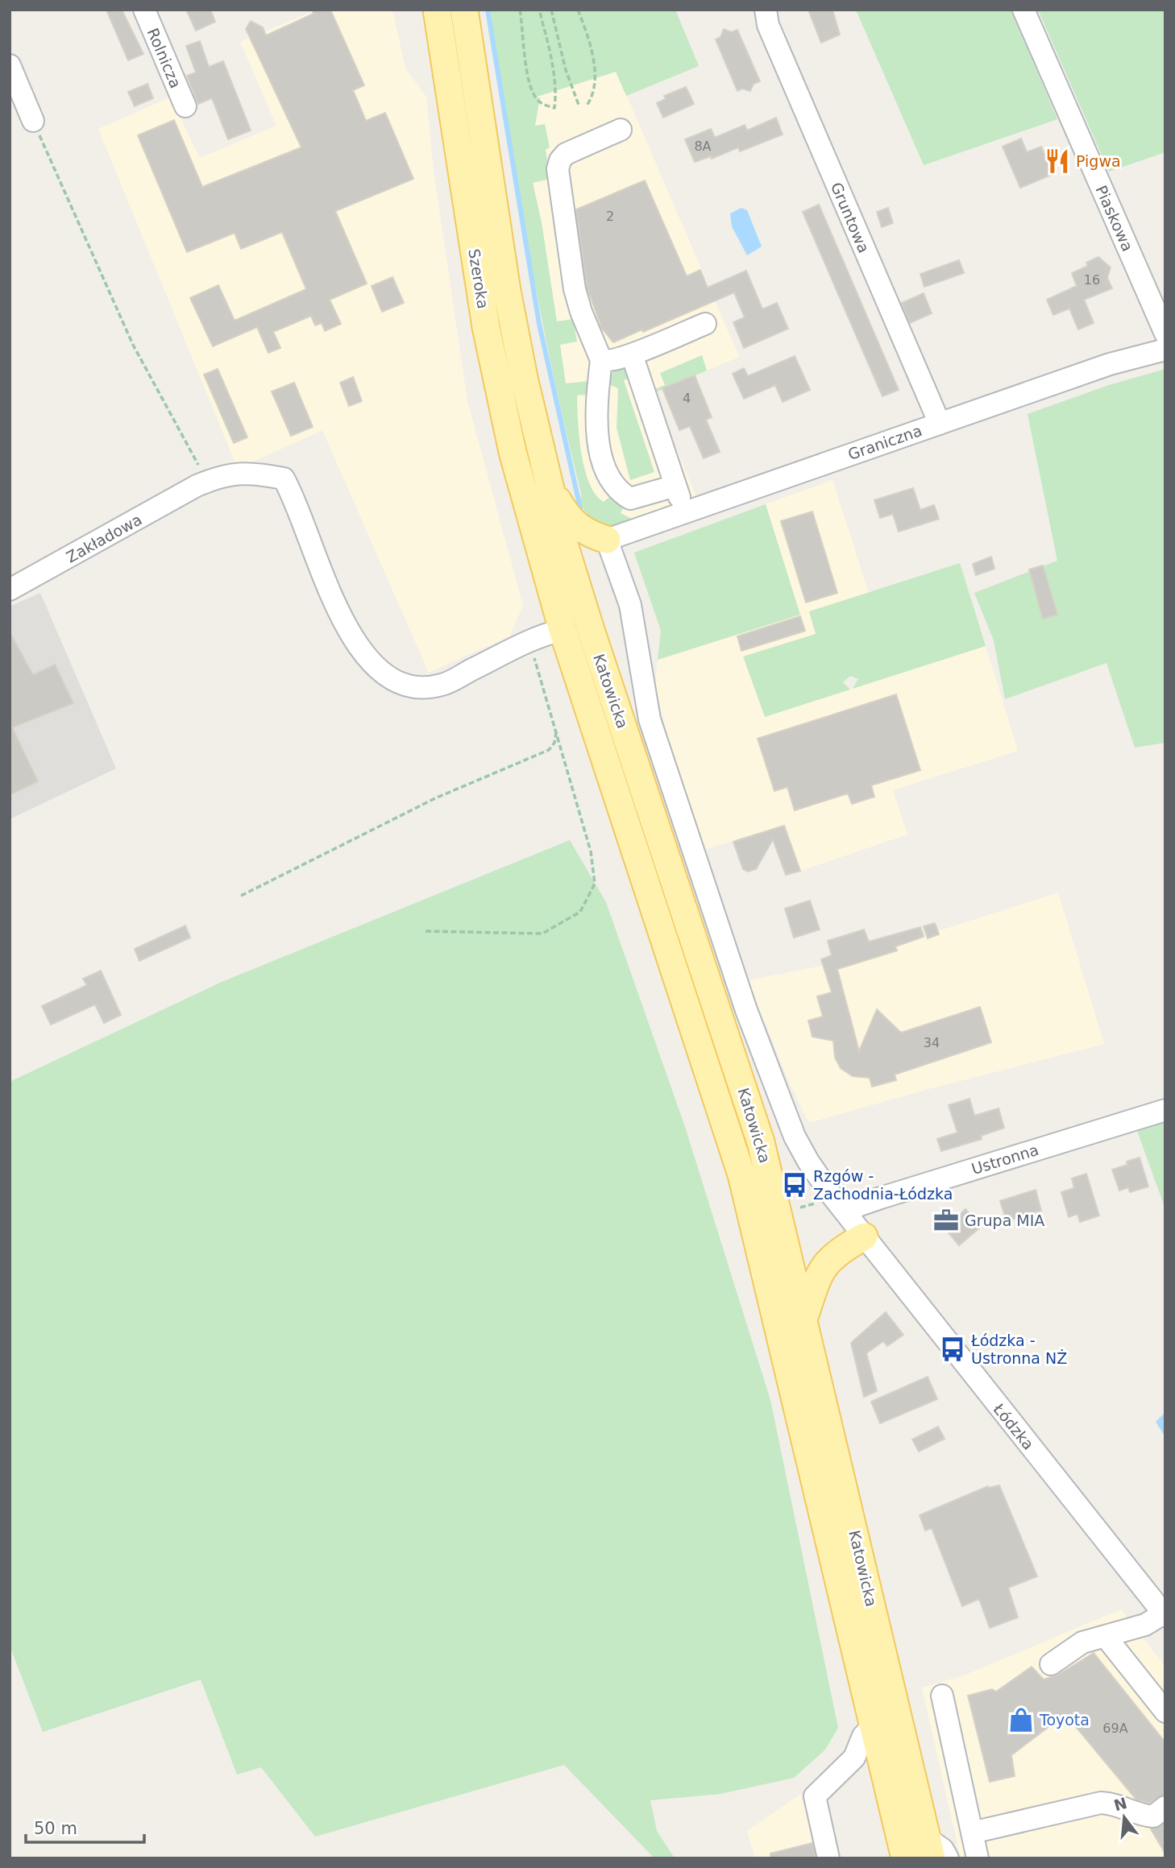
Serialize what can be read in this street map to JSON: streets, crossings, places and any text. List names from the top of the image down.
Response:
{
  "streets": {
    "main road": ["Szeroka", "Katowicka"],
    "street": [
      "Rolnicza",
      "Gruntowa",
      "Piaskowa",
      "Graniczna",
      "Zakładowa",
      "Ustronna",
      "Łódzka"
    ]
  },
  "crossings": [
    ["Gruntowa", "Graniczna"],
    ["Szeroka", "Katowicka"],
    ["Graniczna", "Łódzka"],
    ["Ustronna", "Łódzka"]
  ],
  "places": {
    "restaurant": ["Pigwa"],
    "bus stop": ["Rzgów - Zachodnia-Łódzka", "Łódzka - Ustronna NŻ"],
    "office": ["Grupa MIA"],
    "shop": ["Toyota"]
  },
  "house_numbers": [
    "8A",
    "2",
    "16",
    "4",
    "34",
    "69A"
  ],
  "scale_bar": "50 m",
  "north": "top"
}
